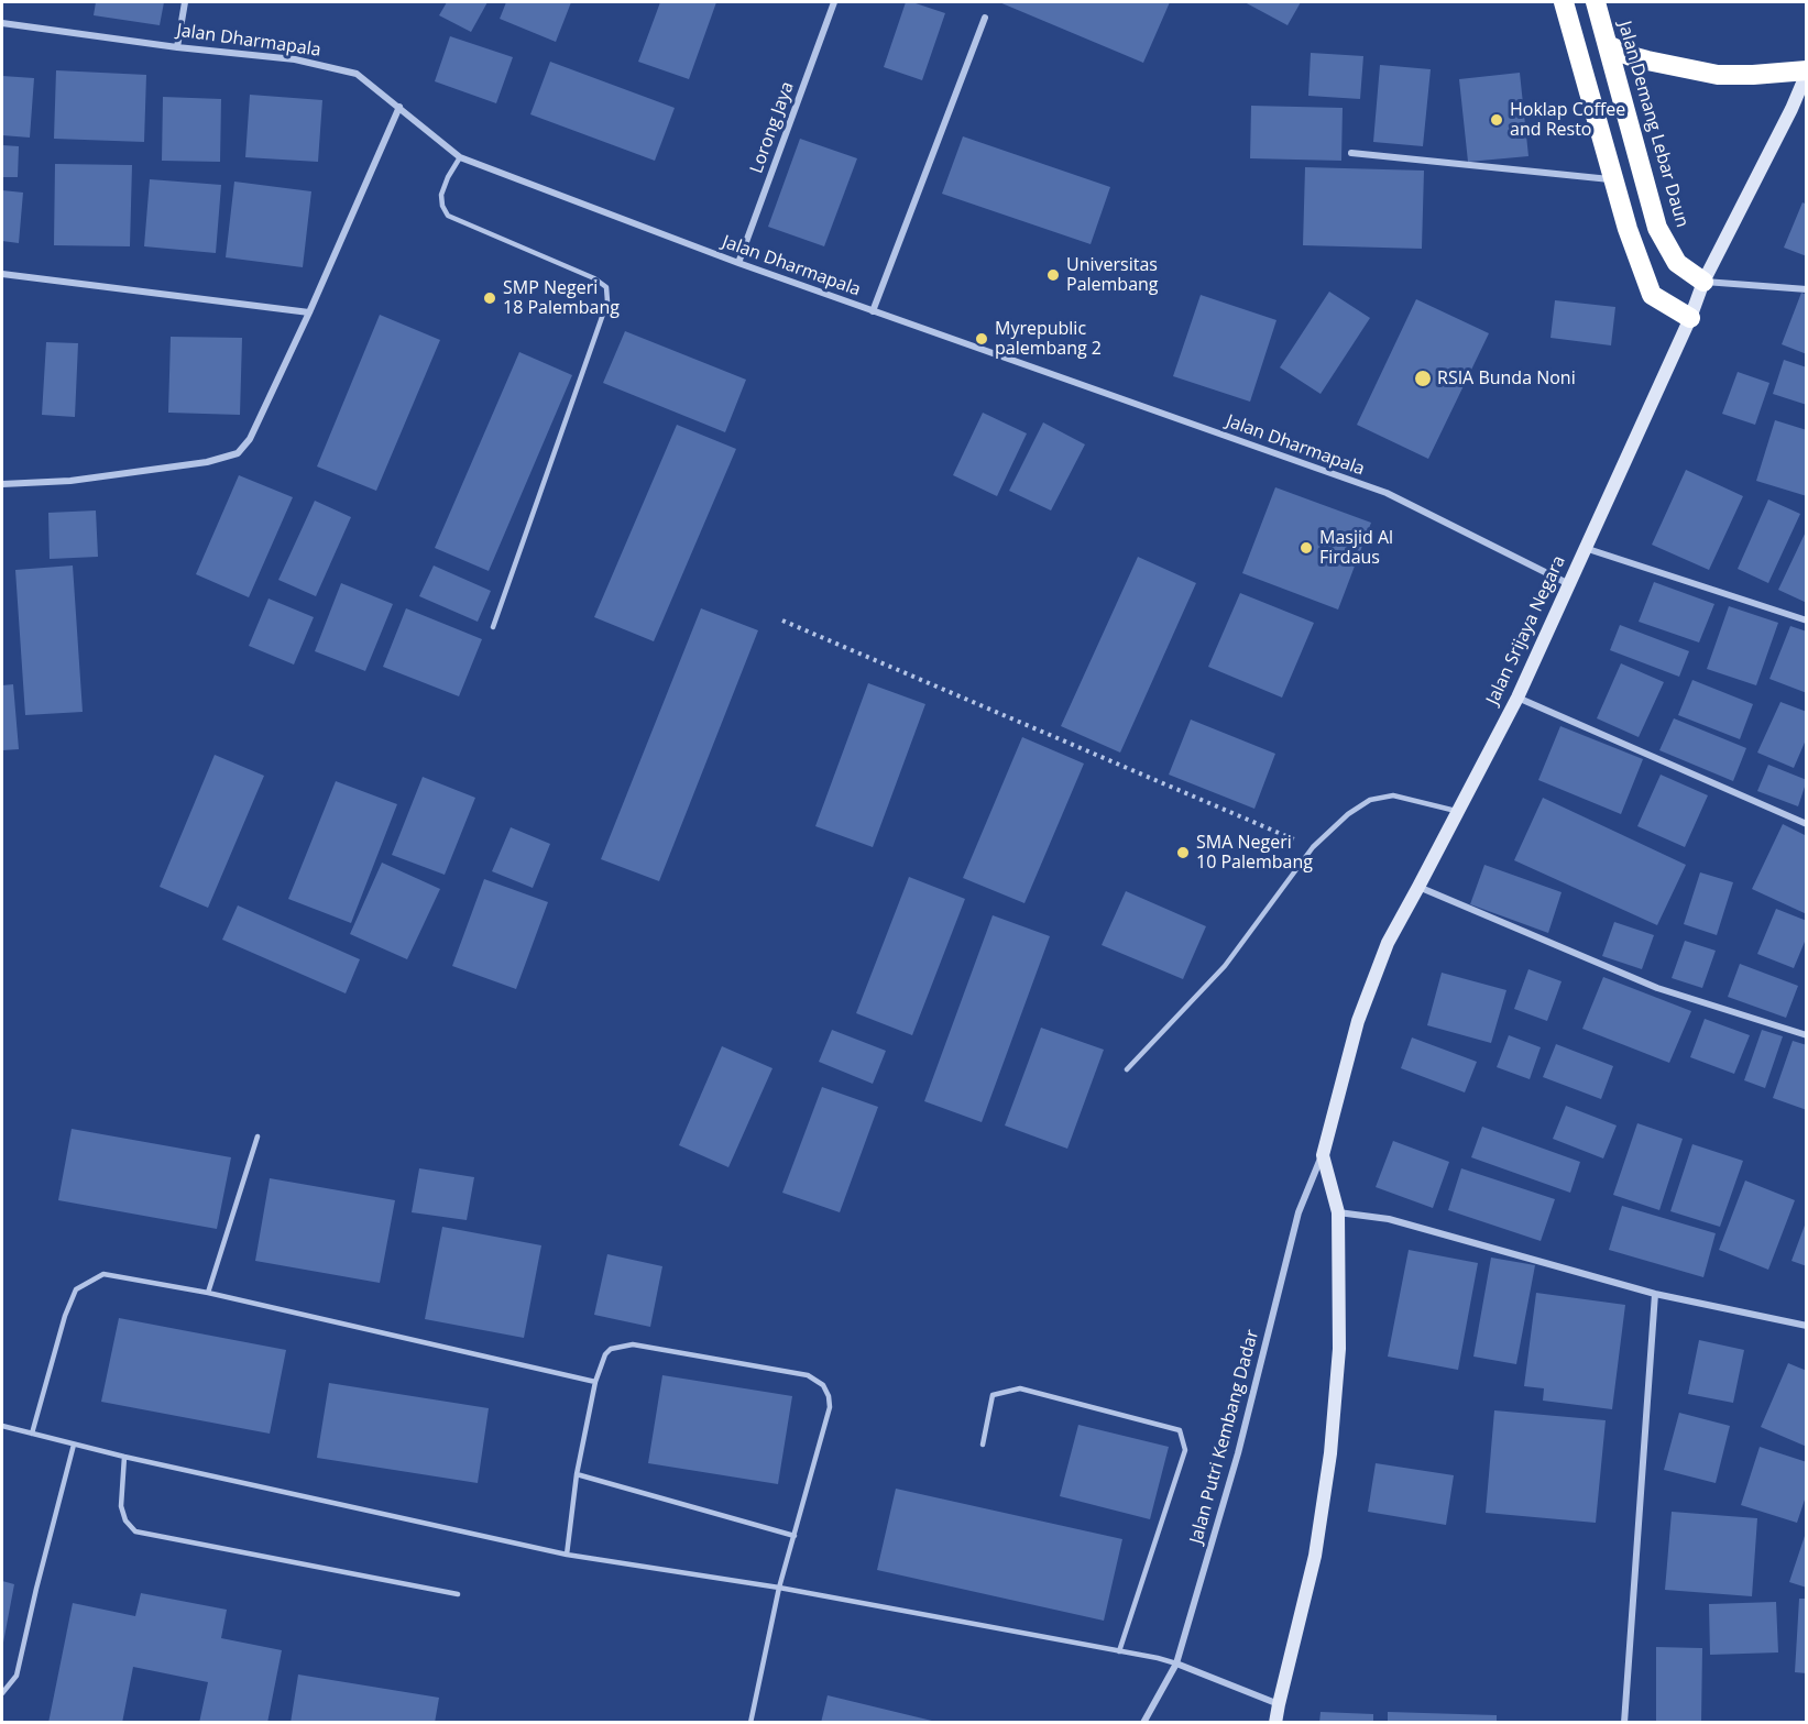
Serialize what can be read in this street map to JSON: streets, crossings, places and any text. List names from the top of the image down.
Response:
{
  "streets": {
    "highway": ["Jalan Demang Lebar Daun"],
    "street": [
      "Jalan Dharmapala",
      "Lorong Jaya",
      "Jalan Srijaya Negara",
      "Jalan Putri Kembang Dadar"
    ]
  },
  "crossings": [
    ["Jalan Dharmapala", "Lorong Jaya"],
    ["Jalan Dharmapala", "Jalan Srijaya Negara"],
    ["Jalan Demang Lebar Daun", "Jalan Srijaya Negara"],
    ["Jalan Srijaya Negara", "Jalan Putri Kembang Dadar"]
  ],
  "places": [
    "Hoklap Coffee and Resto",
    "Universitas Palembang",
    "SMP Negeri 18 Palembang",
    "Myrepublic palembang 2",
    "RSIA Bunda Noni",
    "Masjid Al Firdaus",
    "SMA Negeri 10 Palembang"
  ]
}
